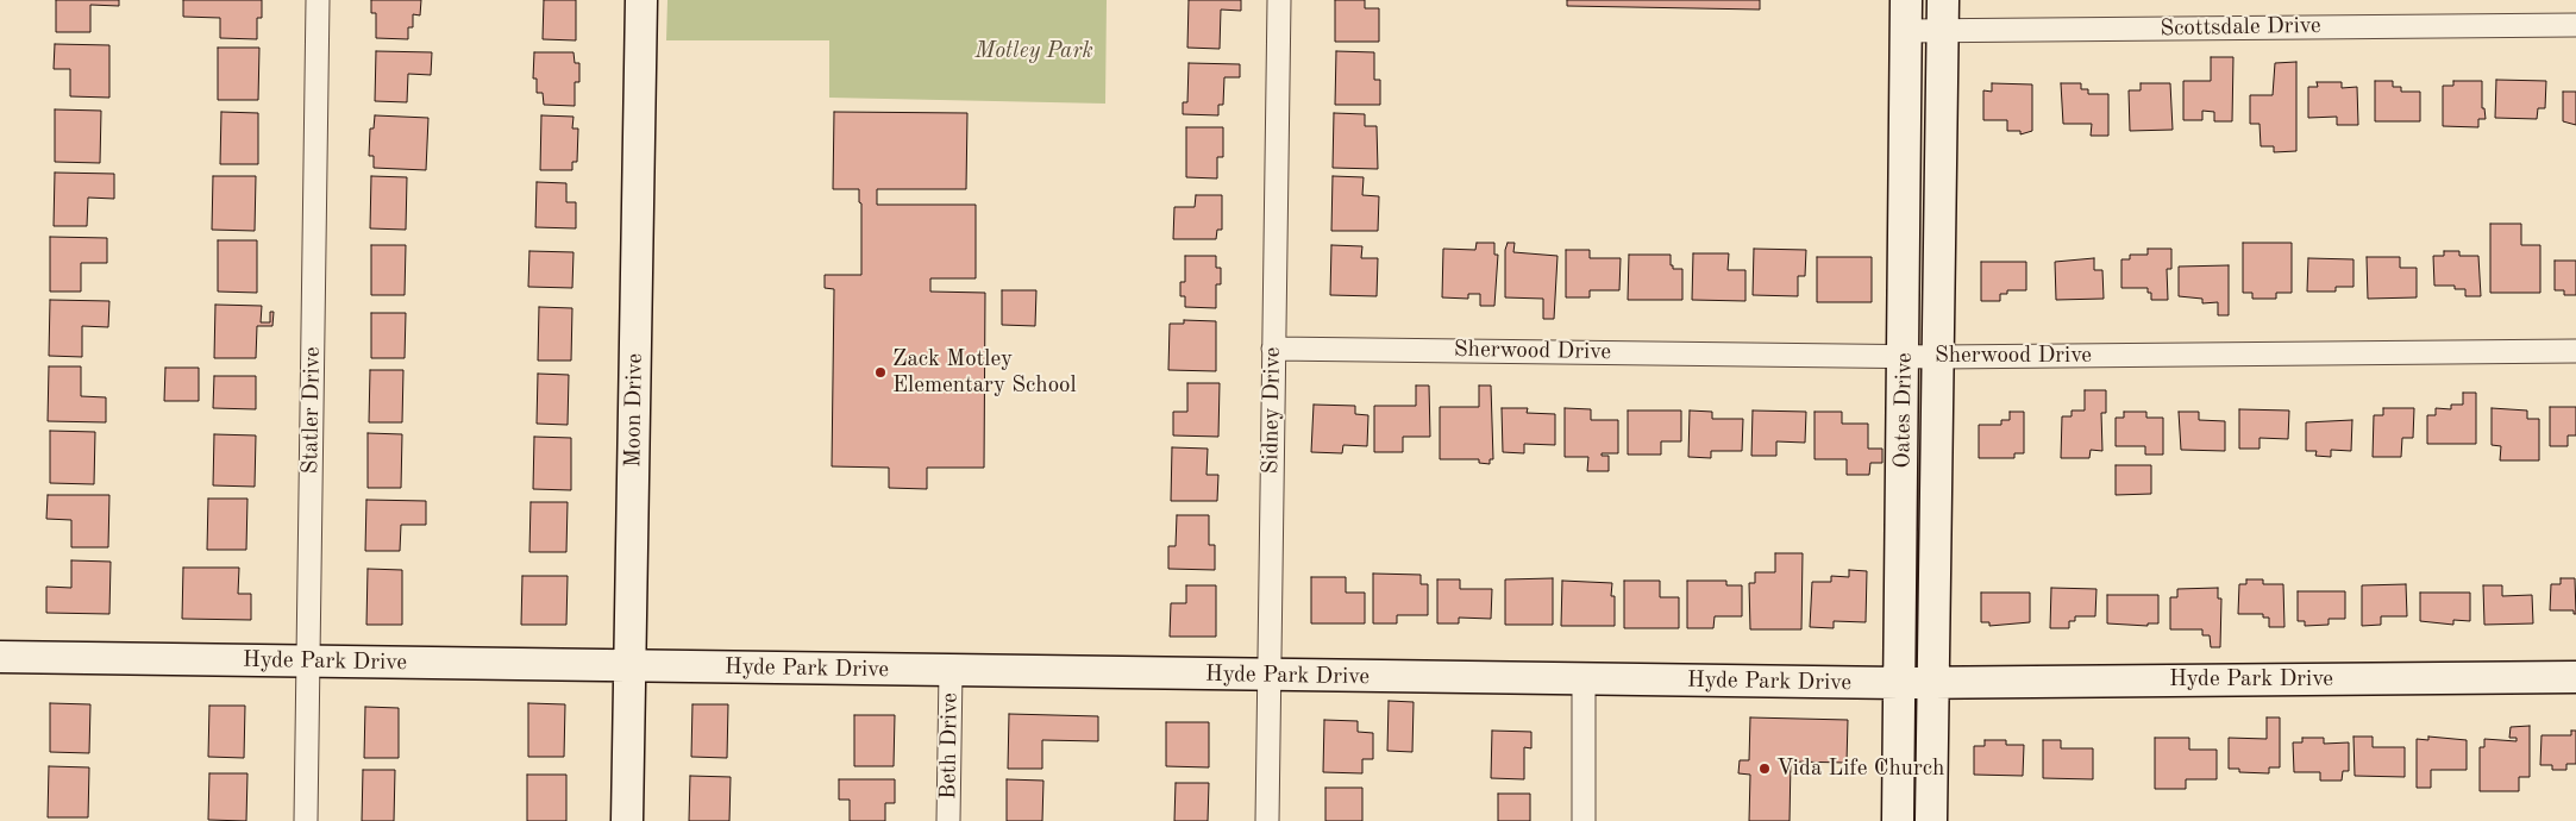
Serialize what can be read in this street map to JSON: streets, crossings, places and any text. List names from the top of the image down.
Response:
{
  "streets": {
    "street": [
      "Scottsdale Drive",
      "Sherwood Drive",
      "Statler Drive",
      "Moon Drive",
      "Sidney Drive",
      "Oates Drive",
      "Hyde Park Drive",
      "Beth Drive"
    ]
  },
  "crossings": [
    ["Scottsdale Drive", "Oates Drive"],
    ["Sherwood Drive", "Sidney Drive"],
    ["Sherwood Drive", "Oates Drive"],
    ["Statler Drive", "Hyde Park Drive"],
    ["Moon Drive", "Hyde Park Drive"],
    ["Sidney Drive", "Hyde Park Drive"],
    ["Oates Drive", "Hyde Park Drive"],
    ["Hyde Park Drive", "Beth Drive"]
  ],
  "parks": ["Motley Park"],
  "places": ["Zack Motley Elementary School", "Vida Life Church"]
}
